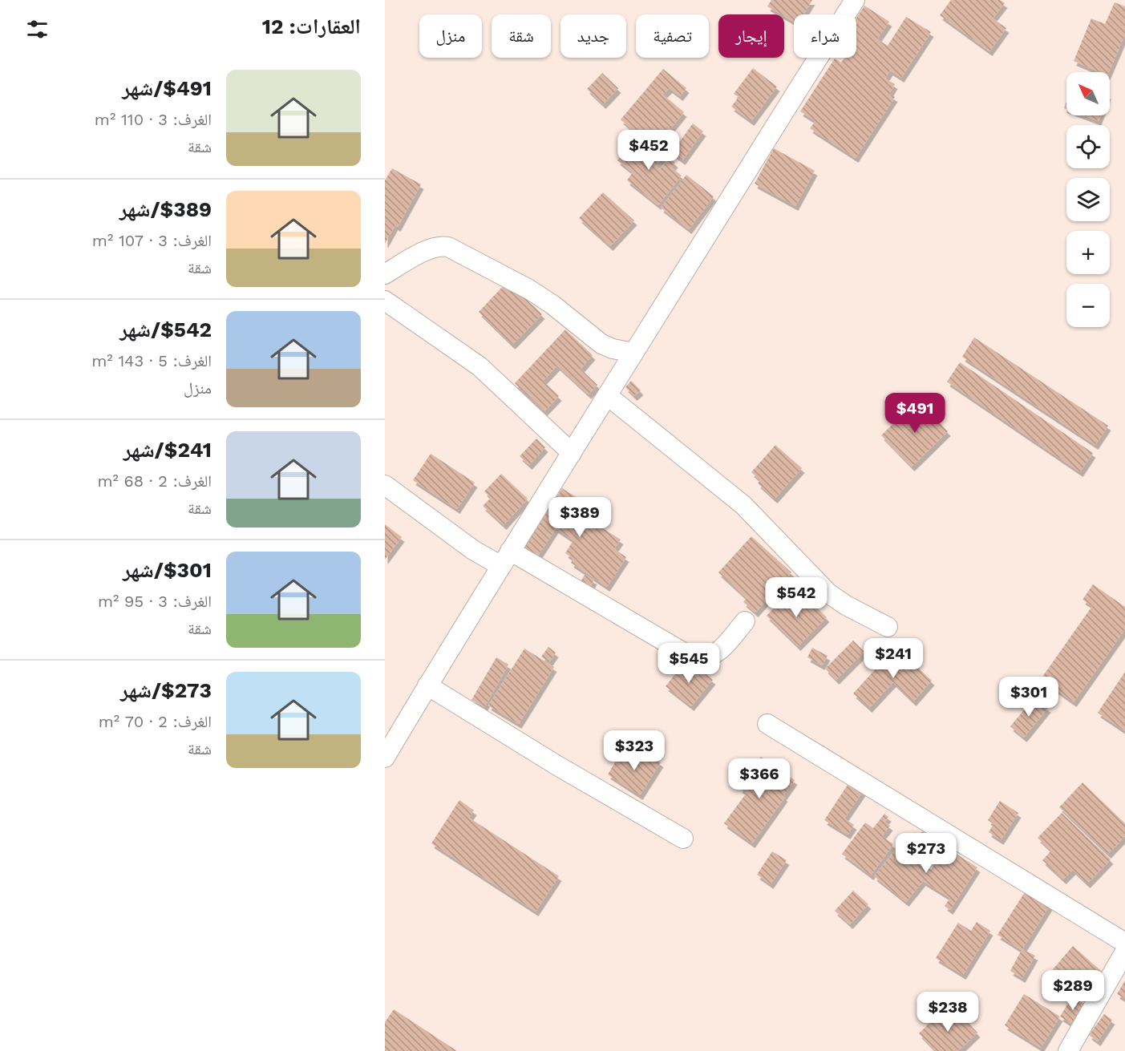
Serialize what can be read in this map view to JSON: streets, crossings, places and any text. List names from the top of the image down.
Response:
{
  "north": "top left",
  "page": {
    "heading": "العقارات: 12",
    "chip": [
      "شراء",
      "إيجار",
      "تصفية",
      "جديد",
      "شقة",
      "منزل"
    ],
    "list": [
      {
        "name": "$491/شهر",
        "note": "الغرف: 3 · 110 m² · شقة"
      },
      {
        "name": "$389/شهر",
        "note": "الغرف: 3 · 107 m² · شقة"
      },
      {
        "name": "$542/شهر",
        "note": "الغرف: 5 · 143 m² · منزل"
      },
      {
        "name": "$241/شهر",
        "note": "الغرف: 2 · 68 m² · شقة"
      },
      {
        "name": "$301/شهر",
        "note": "الغرف: 3 · 95 m² · شقة"
      },
      {
        "name": "$273/شهر",
        "note": "الغرف: 2 · 70 m² · شقة"
      }
    ],
    "map_buttons": ["+", "−"],
    "price": [
      "$452",
      "$491",
      "$389",
      "$542",
      "$241",
      "$545",
      "$301",
      "$323",
      "$366",
      "$273",
      "$289",
      "$238"
    ]
  }
}
